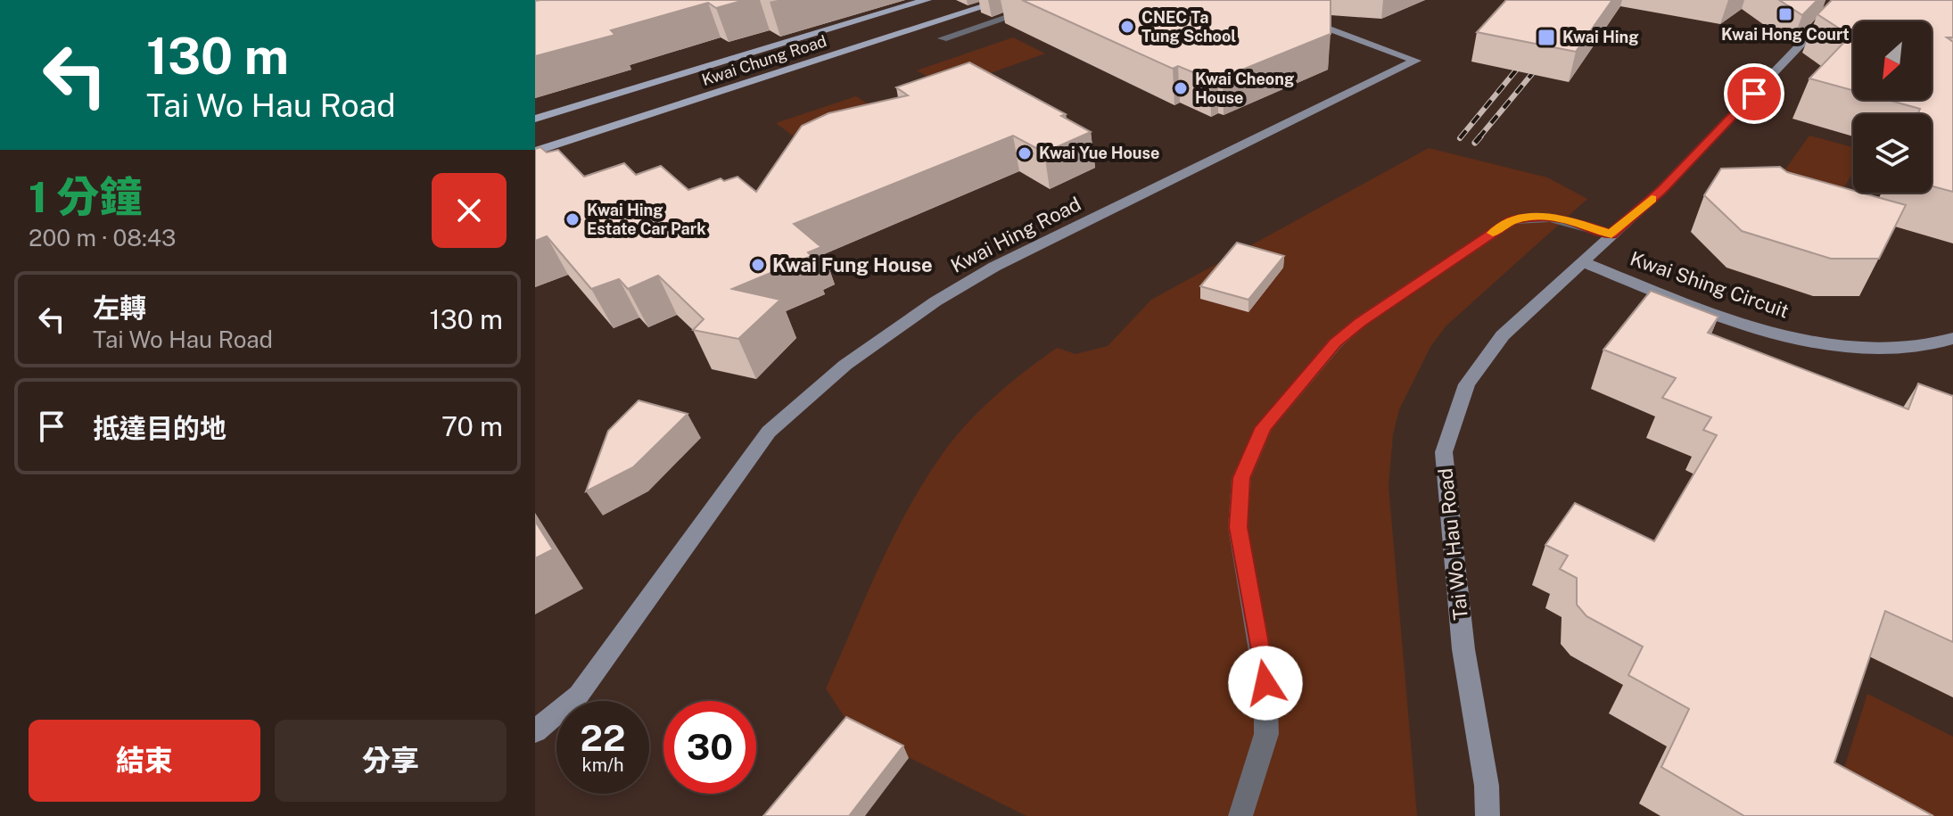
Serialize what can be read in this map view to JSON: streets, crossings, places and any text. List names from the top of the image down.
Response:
{
  "streets": {
    "main road": ["Kwai Chung Road"],
    "street": ["Kwai Hing Road", "Kwai Shing Circuit", "Tai Wo Hau Road"]
  },
  "crossings": [
    ["Kwai Shing Circuit", "Tai Wo Hau Road"]
  ],
  "places": {
    "transit": ["Kwai Hong Court", "Kwai Hing"],
    "other": [
      "CNEC Ta Tung School",
      "Kwai Cheong House",
      "Kwai Yue House",
      "Kwai Hing Estate Car Park",
      "Kwai Fung House"
    ]
  },
  "north": "bottom left",
  "page": {
    "turn": ["130 m", "Tai Wo Hau Road"],
    "heading": ["1 分鐘", "200 m · 08:43"],
    "list": [
      {
        "name": "左轉",
        "note": "Tai Wo Hau Road",
        "value": "130 m"
      },
      {
        "name": "抵達目的地",
        "value": "70 m"
      }
    ],
    "speed": "22 km/h",
    "limit": "30",
    "buttons": ["結束", "分享"]
  }
}
